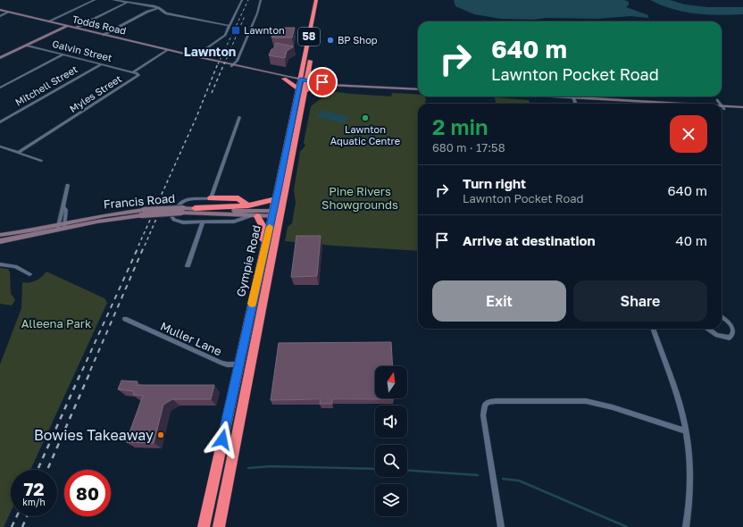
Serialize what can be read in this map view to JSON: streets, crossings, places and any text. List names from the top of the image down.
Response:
{
  "streets": {
    "highway": ["58", "Gympie Road"],
    "main road": ["Todds Road", "Francis Road"],
    "street": [
      "Galvin Street",
      "Mitchell Street",
      "Myles Street",
      "Muller Lane"
    ]
  },
  "crossings": [
    ["Todds Road", "Myles Street"],
    ["Todds Road", "Gympie Road"],
    ["Galvin Street", "Mitchell Street"],
    ["Galvin Street", "Myles Street"],
    ["Francis Road", "Gympie Road"],
    ["Gympie Road", "Muller Lane"]
  ],
  "districts": ["Lawnton"],
  "parks": ["Pine Rivers Showgrounds", "Alleena Park"],
  "places": {
    "transit": ["Lawnton"],
    "other": ["BP Shop", "Lawnton Aquatic Centre", "Bowies Takeaway"]
  },
  "north": "top",
  "page": {
    "turn": ["640 m", "Lawnton Pocket Road"],
    "heading": ["2 min", "680 m · 17:58"],
    "list": [
      {
        "name": "Turn right",
        "note": "Lawnton Pocket Road",
        "value": "640 m"
      },
      {
        "name": "Arrive at destination",
        "value": "40 m"
      }
    ],
    "buttons": ["Exit", "Share"],
    "speed": "72 km/h",
    "limit": "80"
  }
}
